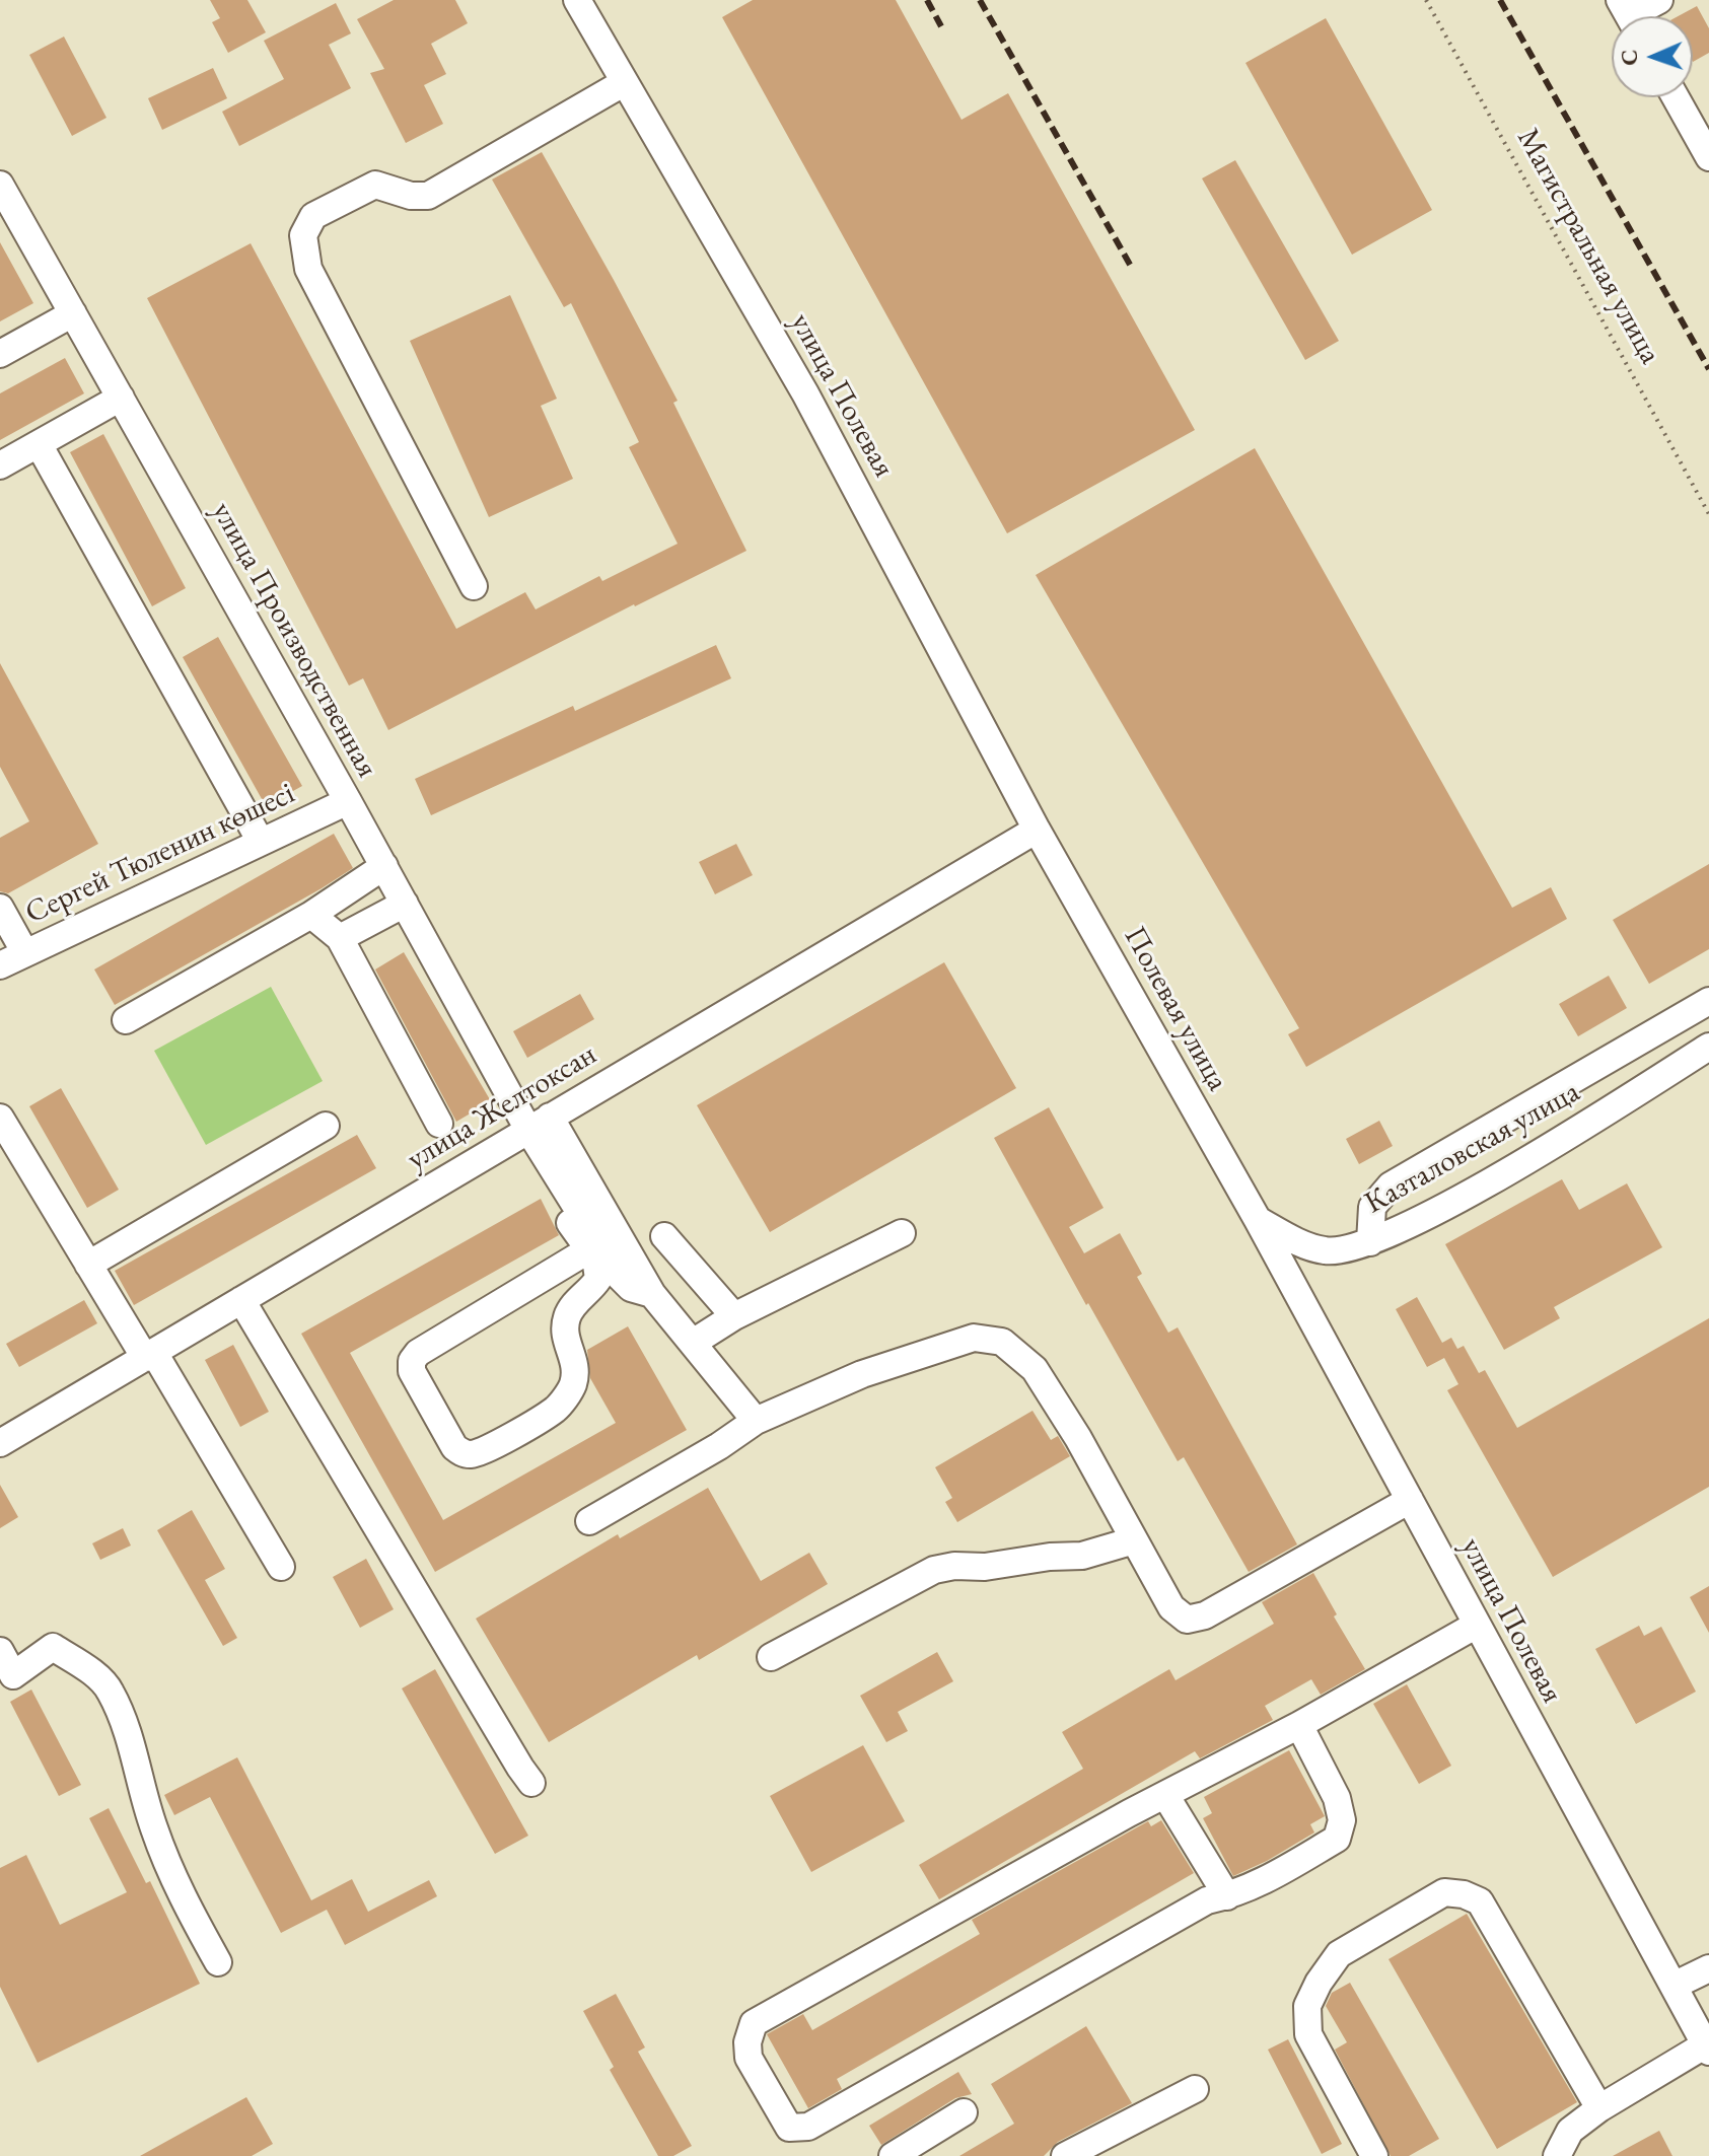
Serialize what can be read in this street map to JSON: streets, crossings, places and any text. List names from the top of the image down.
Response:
{
  "streets": {
    "street": [
      "улица Полевая",
      "улица Производственная",
      "Сергей Тюленин көшесі",
      "Полевая улица",
      "улица Желтоксан",
      "Казталовская улица"
    ],
    "path": ["Магистральная улица"]
  },
  "crossings": [
    ["улица Полевая", "Полевая улица"],
    ["улица Полевая", "улица Желтоксан"],
    ["улица Полевая", "Казталовская улица"],
    ["улица Производственная", "Сергей Тюленин көшесі"],
    ["улица Производственная", "улица Желтоксан"],
    ["Полевая улица", "улица Желтоксан"],
    ["Полевая улица", "Казталовская улица"]
  ],
  "north": "left"
}
